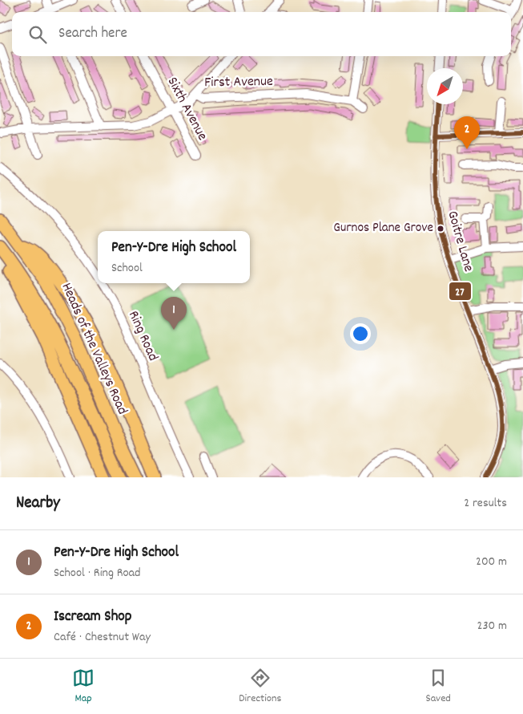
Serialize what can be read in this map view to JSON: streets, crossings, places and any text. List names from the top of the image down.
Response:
{
  "streets": {
    "highway": ["Heads of the Valleys Road"],
    "street": [
      "First Avenue",
      "Sixth Avenue",
      "Goitre Lane",
      "Ring Road"
    ]
  },
  "crossings": [
    ["First Avenue", "Sixth Avenue"]
  ],
  "places": ["Gurnos Plane Grove"],
  "lines": ["transit line 27"],
  "north": "bottom left",
  "page": {
    "search": "Search here",
    "pins": ["2", "1"],
    "popup": ["Pen-Y-Dre High School", "School"],
    "heading": ["Nearby", "2 results"],
    "list": [
      {
        "mark": "1",
        "name": "Pen-Y-Dre High School",
        "note": "School · Ring Road",
        "value": "200 m"
      },
      {
        "mark": "2",
        "name": "Iscream Shop",
        "note": "Café · Chestnut Way",
        "value": "230 m"
      }
    ],
    "nav": ["Map", "Directions", "Saved"]
  }
}
